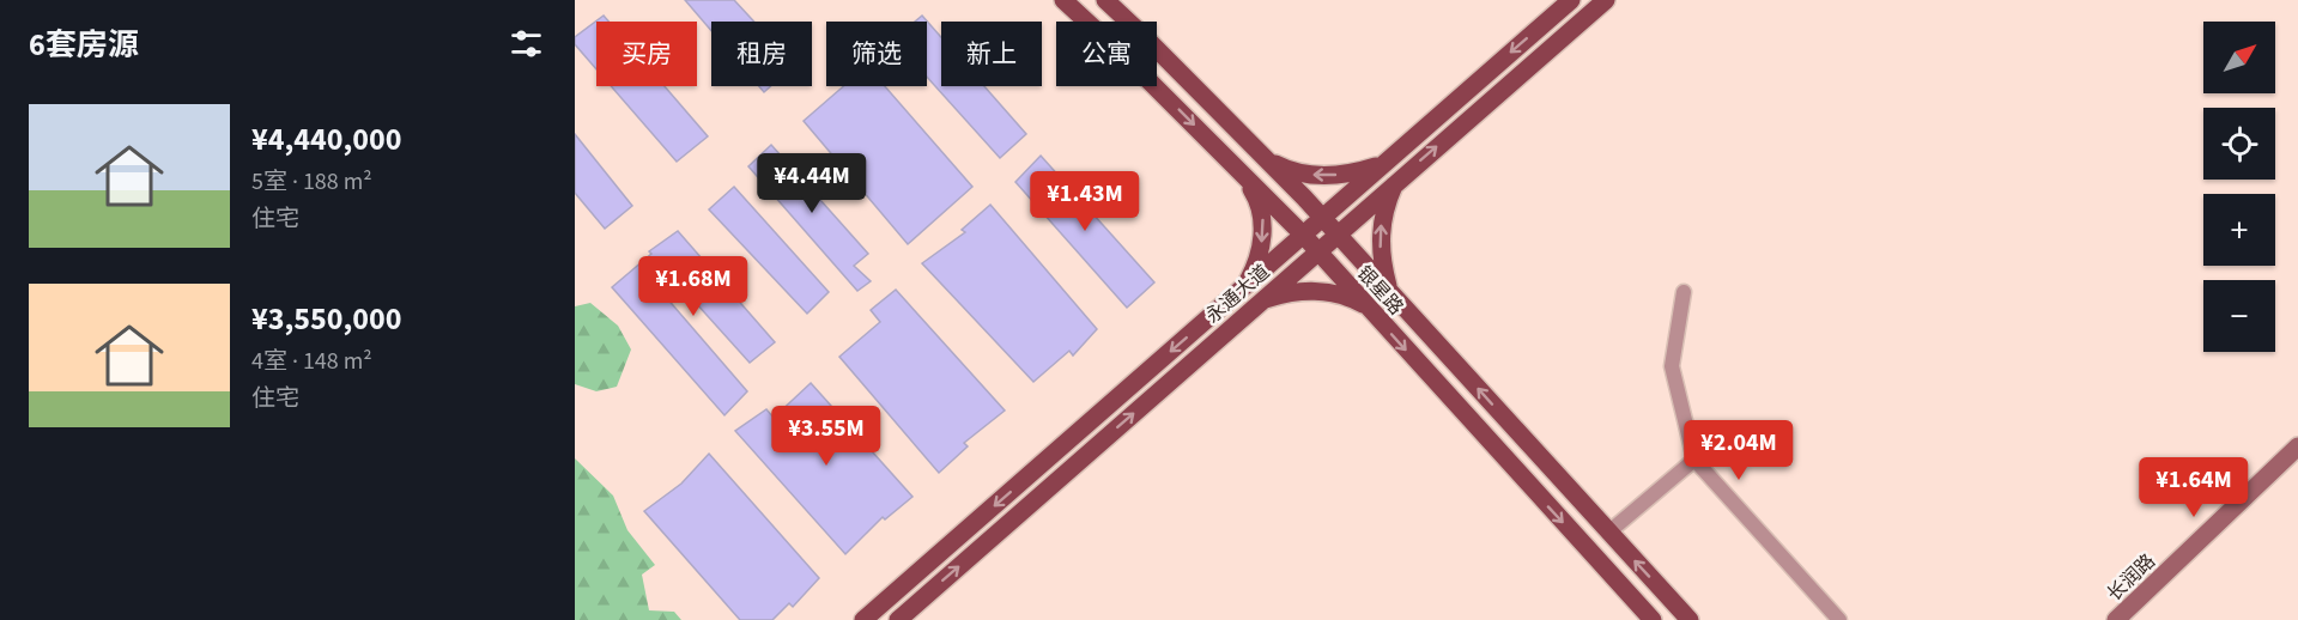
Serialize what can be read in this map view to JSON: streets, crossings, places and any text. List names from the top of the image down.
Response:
{
  "streets": {
    "main road": ["银星路", "永通大道", "长润路"]
  },
  "crossings": [
    ["银星路", "永通大道"]
  ],
  "north": "top right",
  "page": {
    "heading": "6套房源",
    "map_buttons": ["+", "−"],
    "chip": [
      "买房",
      "租房",
      "筛选",
      "新上",
      "公寓"
    ],
    "list": [
      {
        "name": "¥4,440,000",
        "note": "5室 · 188 m² · 住宅"
      },
      {
        "name": "¥3,550,000",
        "note": "4室 · 148 m² · 住宅"
      }
    ],
    "price": [
      "¥4.44M",
      "¥1.43M",
      "¥1.68M",
      "¥3.55M",
      "¥2.04M",
      "¥1.64M"
    ]
  }
}
